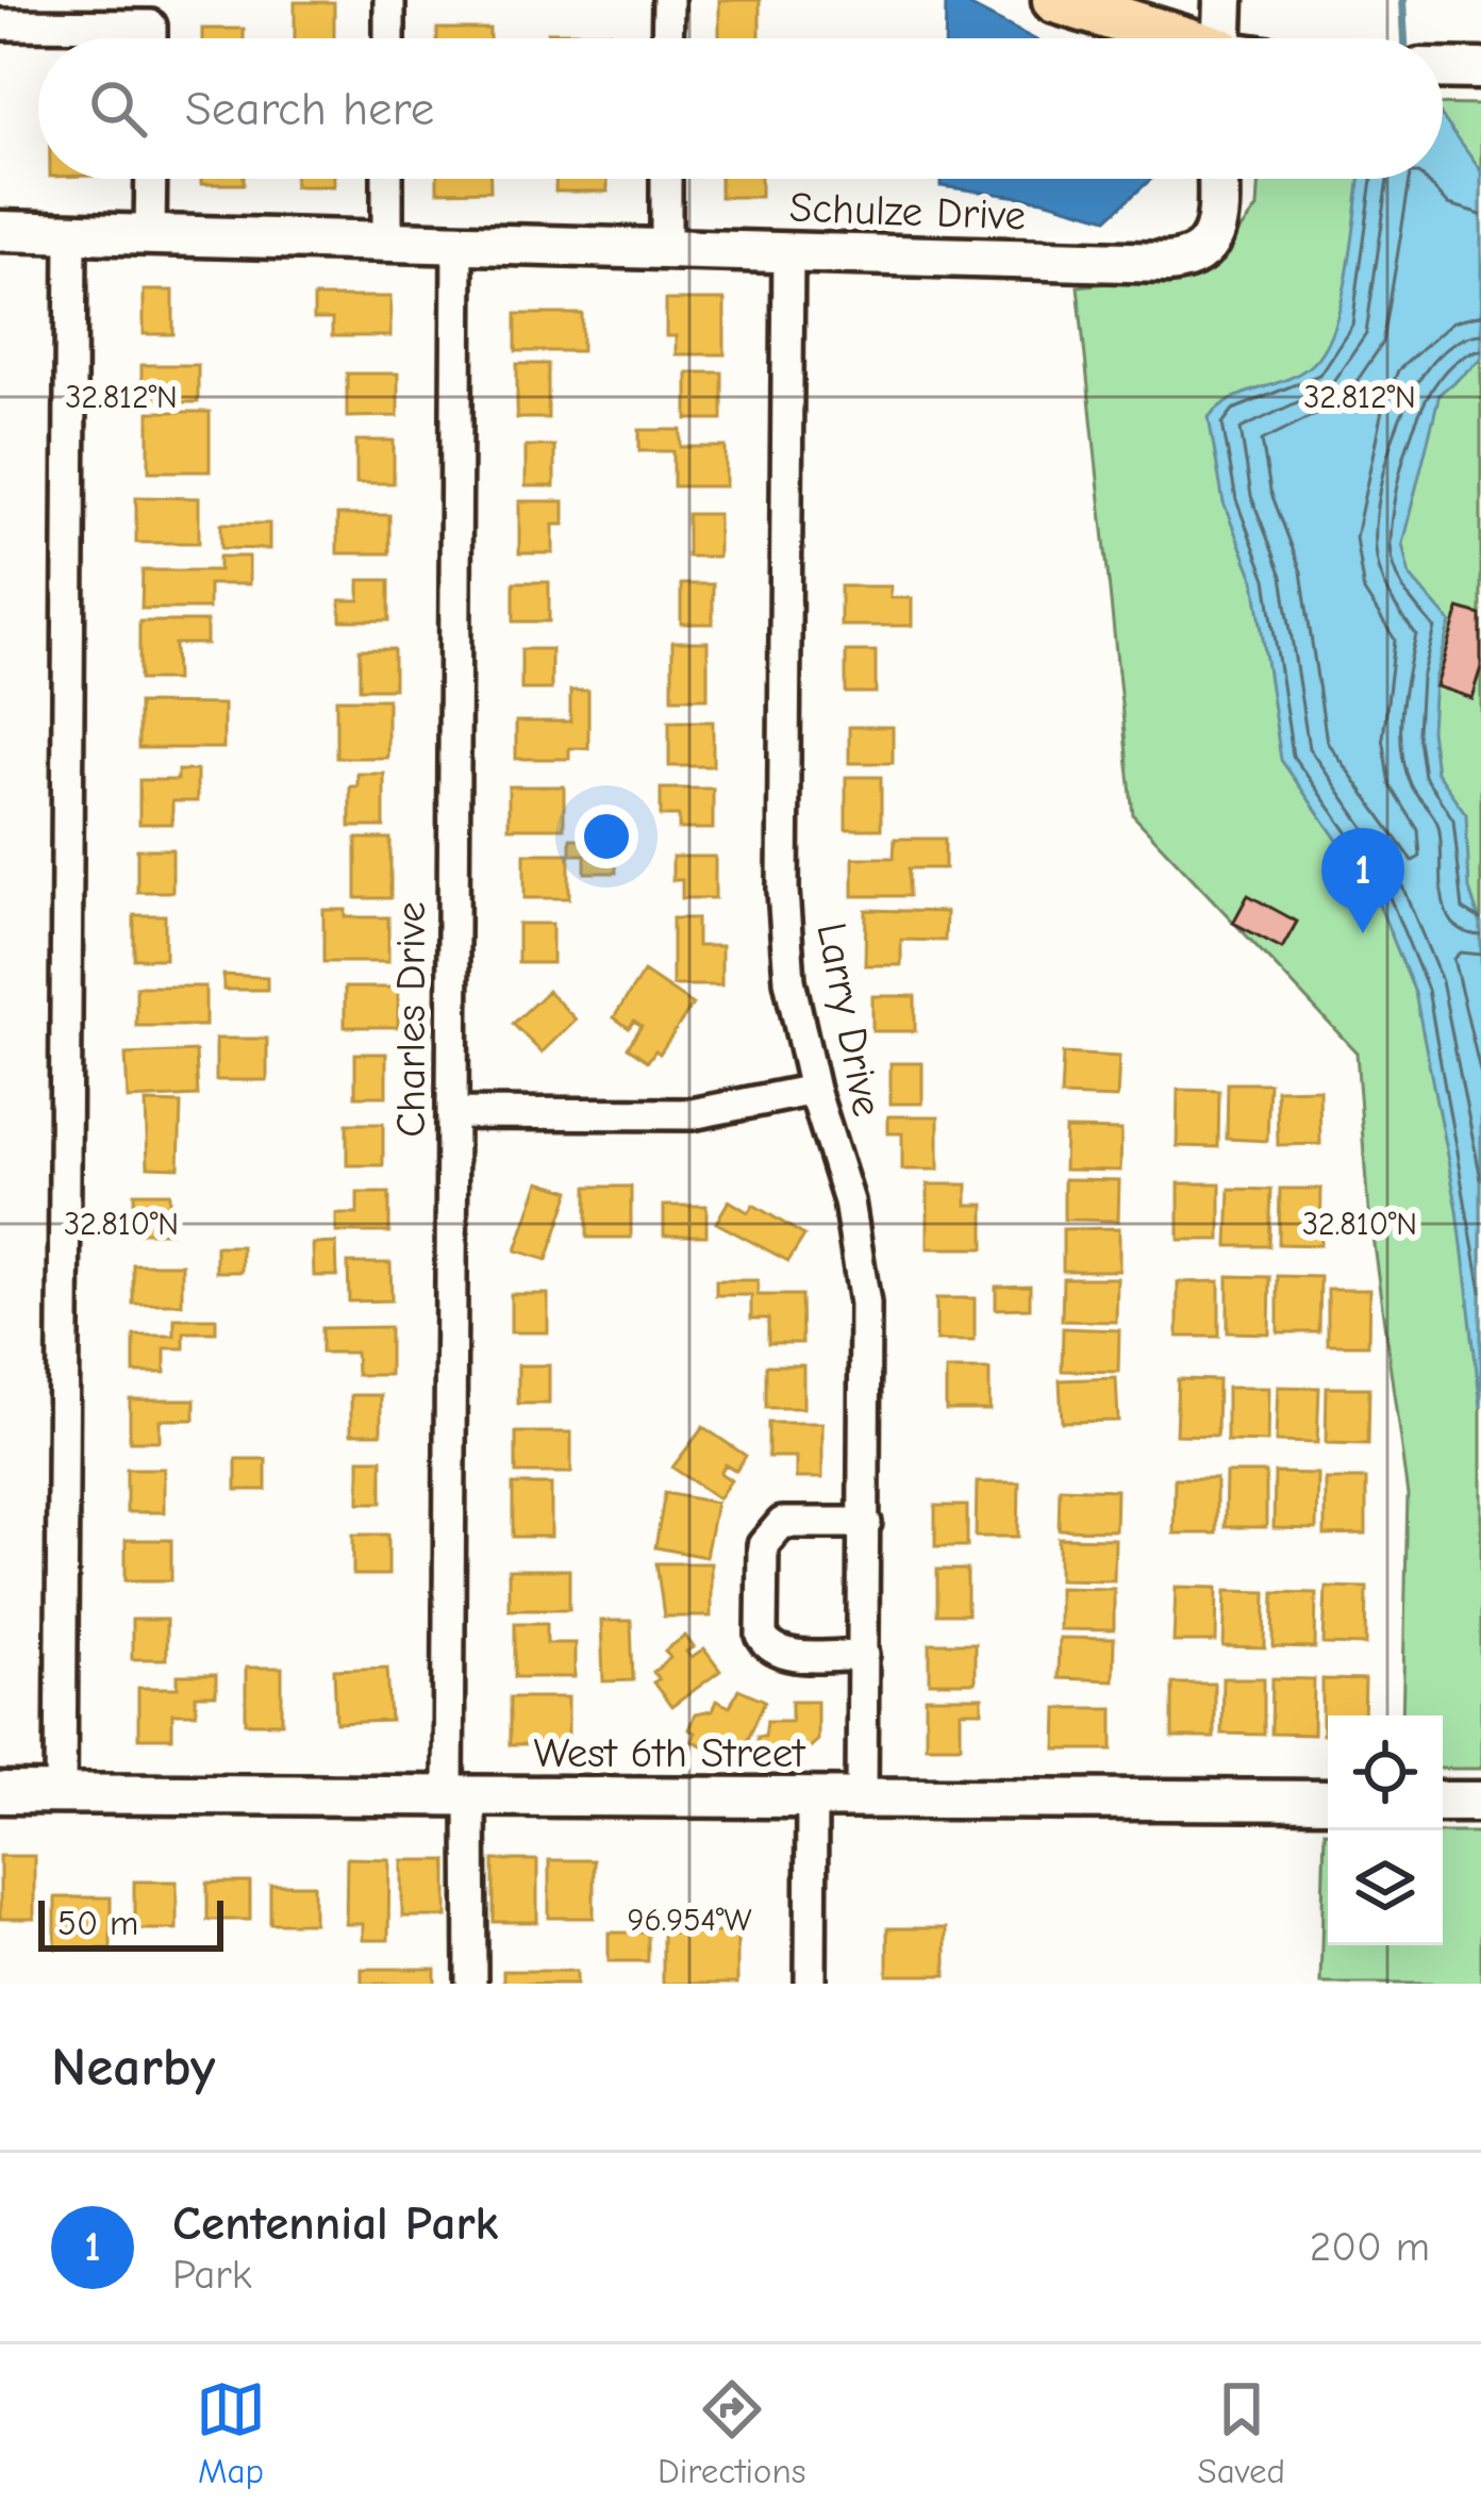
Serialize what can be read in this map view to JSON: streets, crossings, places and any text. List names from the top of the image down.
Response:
{
  "streets": {
    "street": [
      "Schulze Drive",
      "Charles Drive",
      "Larry Drive",
      "West 6th Street"
    ]
  },
  "crossings": [
    ["Schulze Drive", "Charles Drive"],
    ["Schulze Drive", "Larry Drive"],
    ["Charles Drive", "West 6th Street"],
    ["Larry Drive", "West 6th Street"]
  ],
  "scale_bar": "50 m",
  "page": {
    "search": "Search here",
    "pins": "1",
    "scale": "50 m",
    "heading": "Nearby",
    "list": [
      {
        "mark": "1",
        "name": "Centennial Park",
        "note": "Park",
        "value": "200 m"
      }
    ],
    "nav": ["Map", "Directions", "Saved"]
  },
  "coordinates": ["32.812°N", "32.810°N", "96.954°W"]
}
